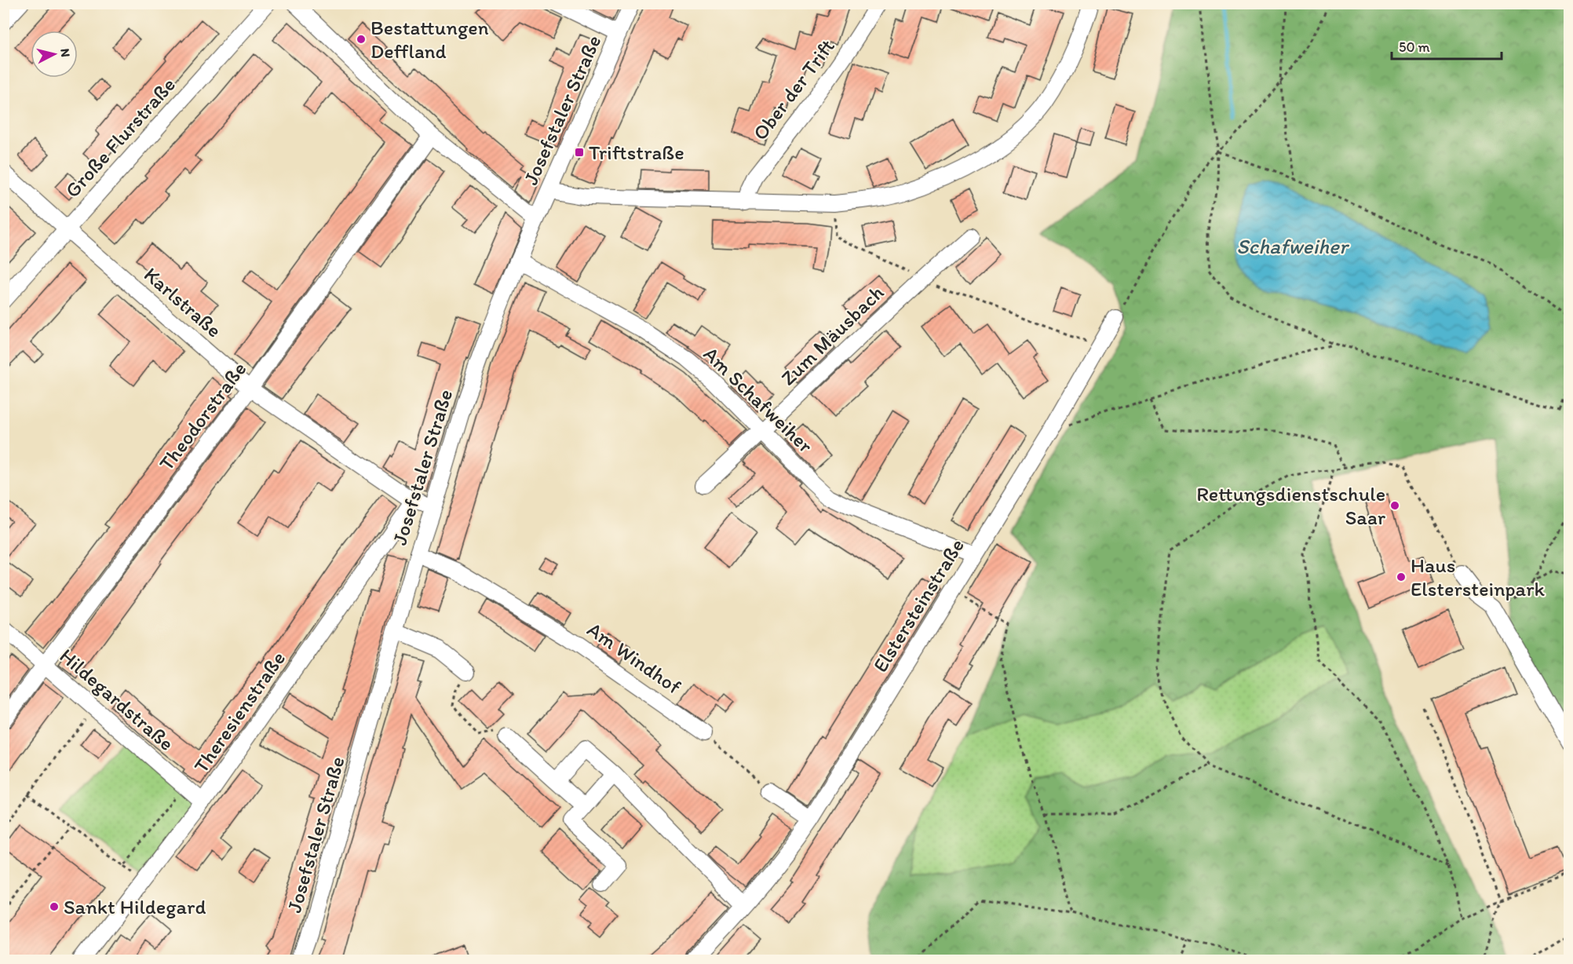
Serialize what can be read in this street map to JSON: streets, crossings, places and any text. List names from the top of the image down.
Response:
{
  "streets": {
    "street": [
      "Ober der Trift",
      "Josefstaler Straße",
      "Große Flurstraße",
      "Karlstraße",
      "Zum Mäusbach",
      "Am Schafweiher",
      "Theodorstraße",
      "Elstersteinstraße",
      "Am Windhof",
      "Hildegardstraße",
      "Theresienstraße"
    ]
  },
  "crossings": [
    ["Josefstaler Straße", "Am Schafweiher"],
    ["Josefstaler Straße", "Am Windhof"],
    ["Große Flurstraße", "Karlstraße"],
    ["Karlstraße", "Theodorstraße"],
    ["Karlstraße", "Theresienstraße"],
    ["Zum Mäusbach", "Am Schafweiher"],
    ["Am Schafweiher", "Elstersteinstraße"],
    ["Theodorstraße", "Hildegardstraße"],
    ["Hildegardstraße", "Theresienstraße"]
  ],
  "water": ["Schafweiher"],
  "places": {
    "other": [
      "Bestattungen Deffland",
      "Rettungsdienstschule Saar",
      "Haus Elstersteinpark",
      "Sankt Hildegard"
    ],
    "transit": ["Triftstraße"]
  },
  "scale_bar": "50 m",
  "north": "right"
}
